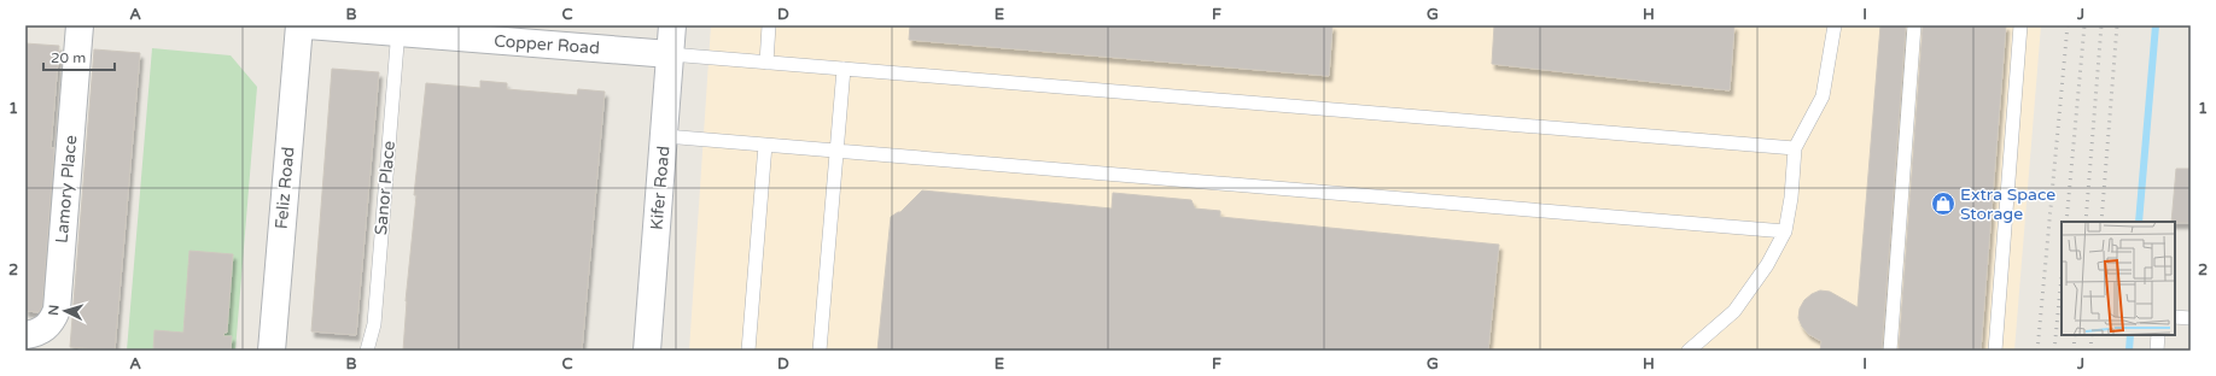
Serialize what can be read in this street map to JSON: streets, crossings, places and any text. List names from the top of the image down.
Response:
{
  "streets": {
    "street": [
      "Copper Road",
      "Feliz Road",
      "Kifer Road",
      "Lamory Place"
    ],
    "lane": ["Sanor Place"]
  },
  "crossings": [
    ["Copper Road", "Sanor Place"],
    ["Copper Road", "Kifer Road"]
  ],
  "places": {
    "shop": ["Extra Space Storage"]
  },
  "scale_bar": "20 m",
  "north": "left",
  "grid": {
    "columns": [
      "A",
      "B",
      "C",
      "D",
      "E",
      "F",
      "G",
      "H",
      "I",
      "J"
    ],
    "rows": ["1", "2"]
  }
}
